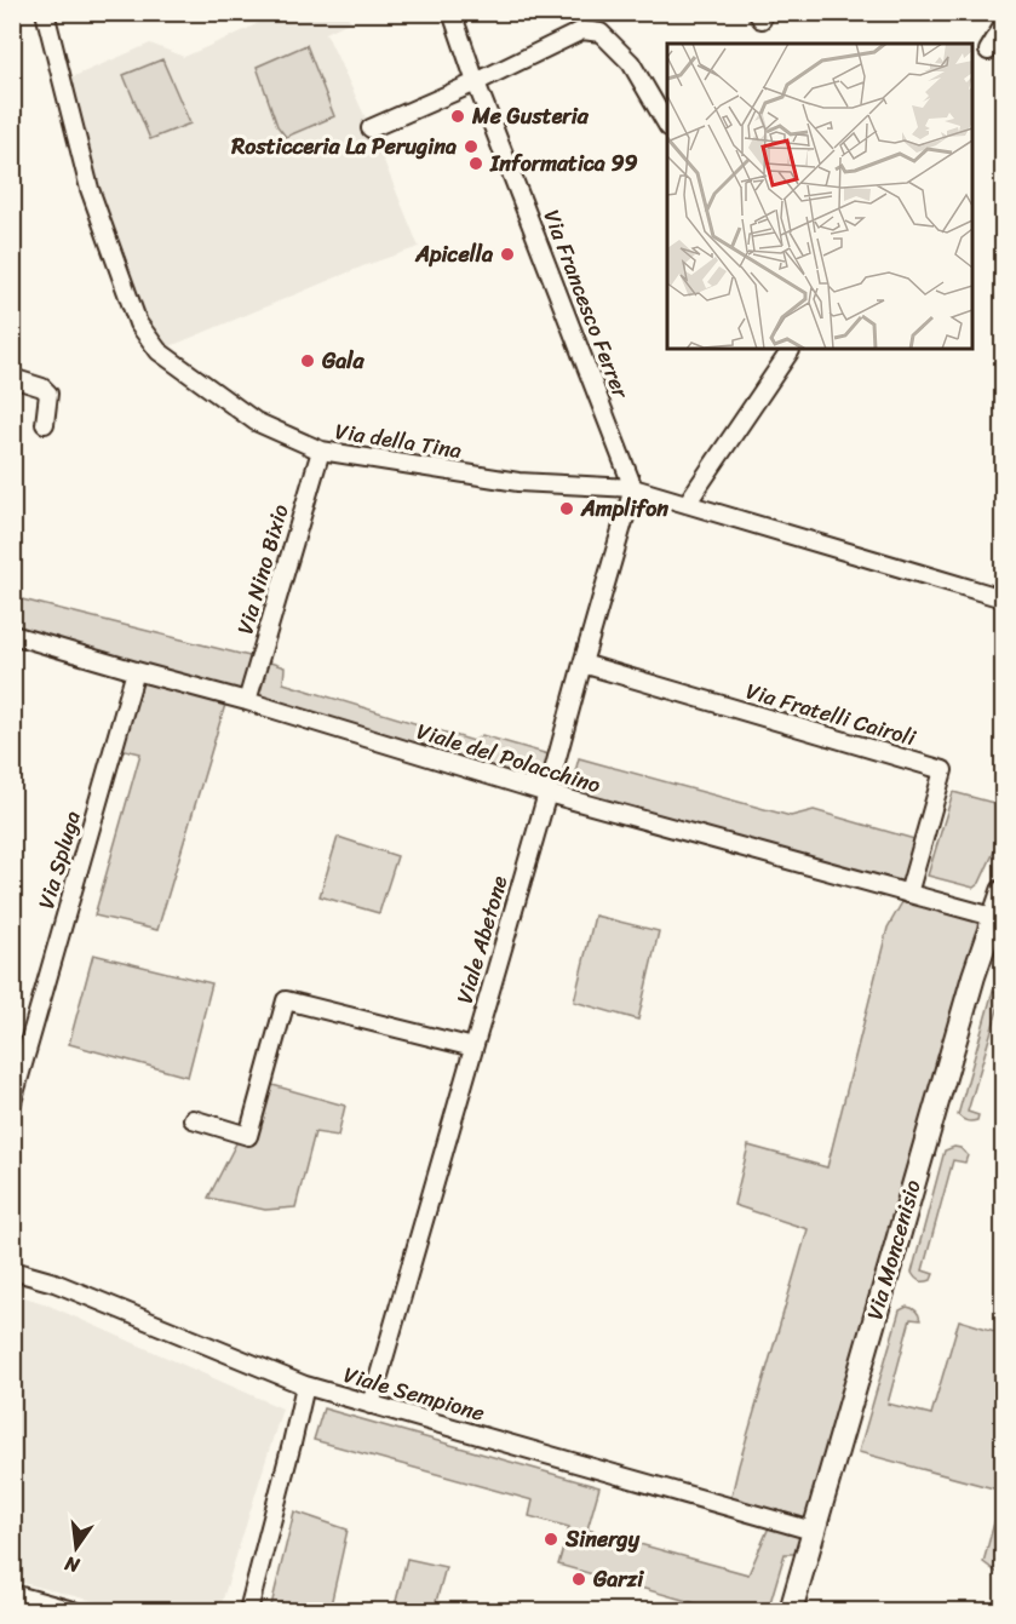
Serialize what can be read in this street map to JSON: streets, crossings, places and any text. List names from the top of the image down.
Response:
{
  "streets": {
    "main road": ["Via Moncenisio"],
    "street": [
      "Via Francesco Ferrer",
      "Via della Tina",
      "Via Nino Bixio",
      "Via Fratelli Cairoli",
      "Viale del Polacchino",
      "Via Spluga",
      "Viale Abetone",
      "Viale Sempione"
    ]
  },
  "crossings": [
    ["Via Francesco Ferrer", "Via della Tina"],
    ["Via Francesco Ferrer", "Viale Abetone"],
    ["Via della Tina", "Via Nino Bixio"],
    ["Via della Tina", "Viale Abetone"],
    ["Via Nino Bixio", "Viale del Polacchino"],
    ["Via Fratelli Cairoli", "Viale del Polacchino"],
    ["Via Fratelli Cairoli", "Viale Abetone"],
    ["Viale del Polacchino", "Via Spluga"],
    ["Viale del Polacchino", "Viale Abetone"],
    ["Viale del Polacchino", "Via Moncenisio"],
    ["Viale Abetone", "Viale Sempione"],
    ["Via Moncenisio", "Viale Sempione"]
  ],
  "places": [
    "Me Gusteria",
    "Rosticceria La Perugina",
    "Informatica 99",
    "Apicella",
    "Gala",
    "Amplifon",
    "Sinergy",
    "Garzi"
  ],
  "north": "bottom"
}
